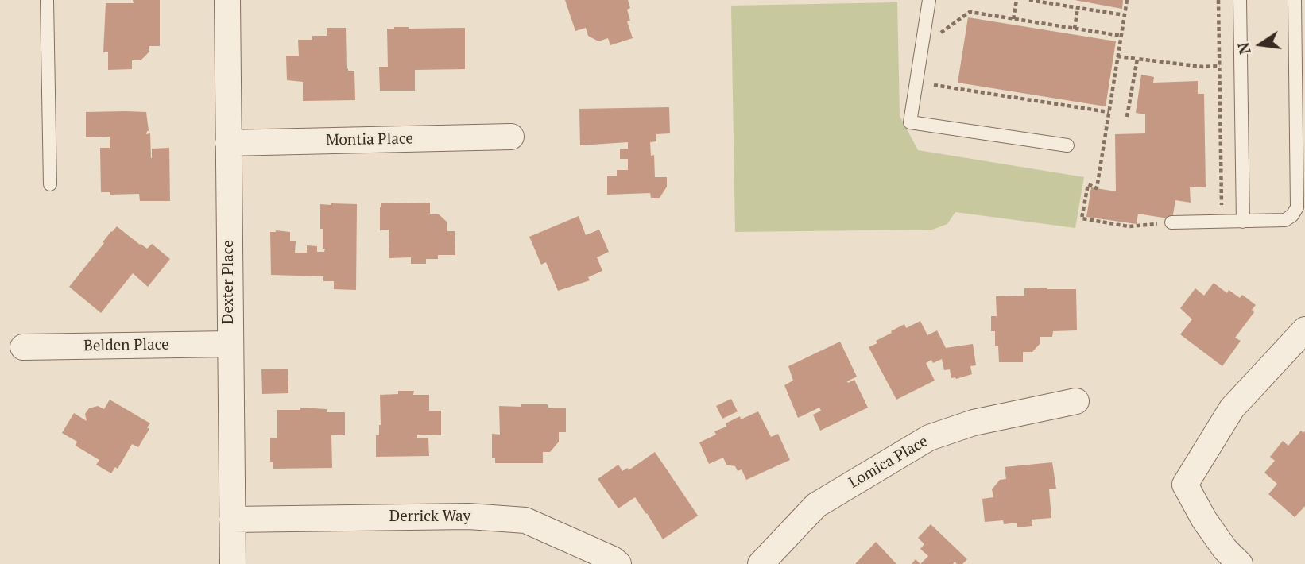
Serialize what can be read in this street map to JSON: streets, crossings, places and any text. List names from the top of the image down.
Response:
{
  "streets": {
    "street": [
      "Montia Place",
      "Dexter Place",
      "Belden Place",
      "Lomica Place",
      "Derrick Way"
    ]
  },
  "crossings": [
    ["Montia Place", "Dexter Place"],
    ["Dexter Place", "Belden Place"],
    ["Dexter Place", "Derrick Way"]
  ],
  "north": "left"
}
